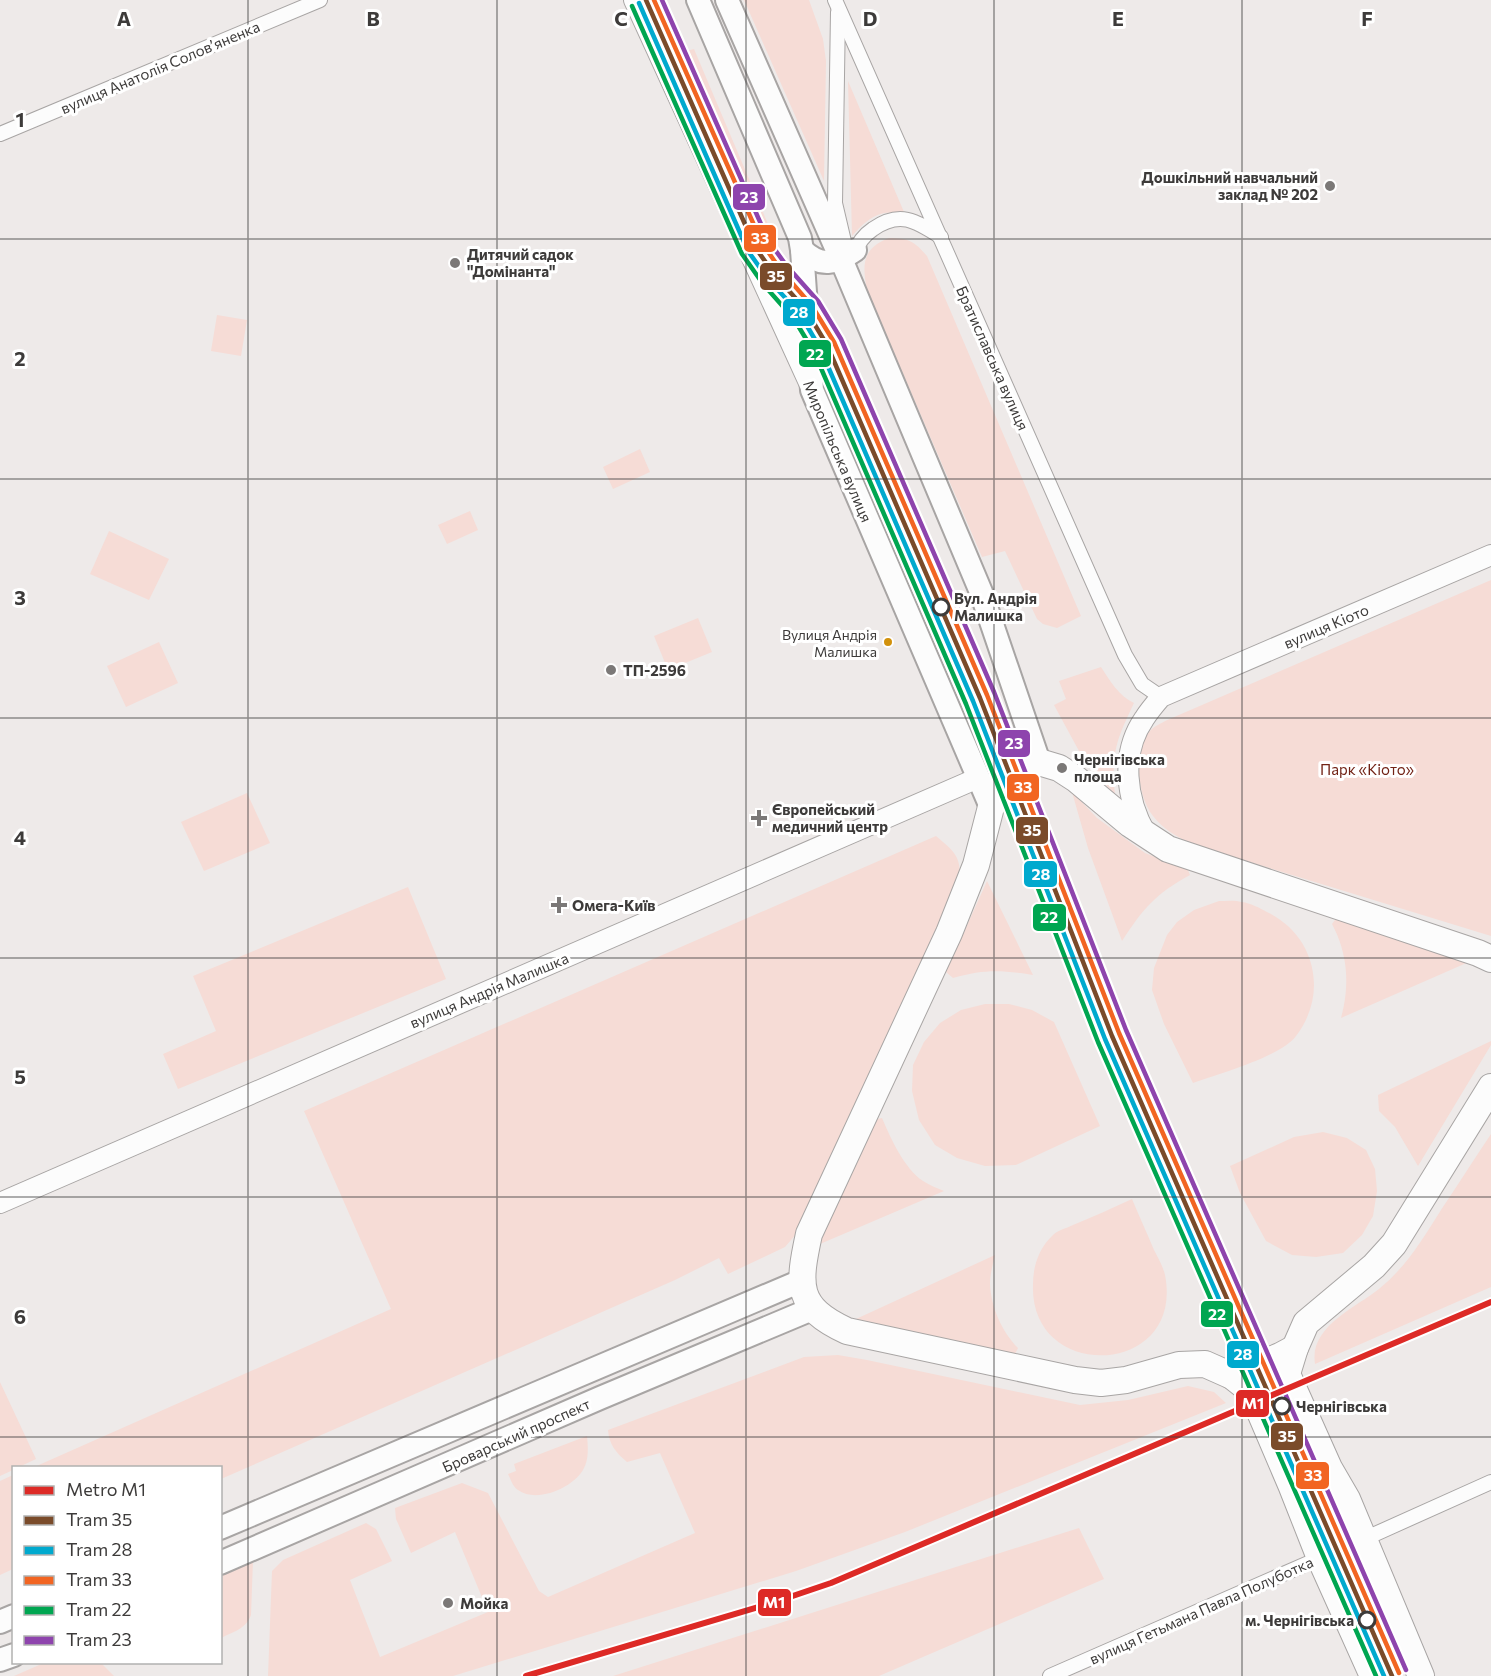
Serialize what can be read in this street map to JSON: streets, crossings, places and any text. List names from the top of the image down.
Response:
{
  "streets": {
    "main road": ["Братиславська вулиця", "Миропільська вулиця", "Броварський проспект"],
    "street": [
      "вулиця Анатолія Соловʼяненка",
      "вулиця Кіото",
      "вулиця Андрія Малишка",
      "вулиця Гетьмана Павла Полуботка"
    ]
  },
  "crossings": [
    ["Братиславська вулиця", "вулиця Кіото"],
    ["Миропільська вулиця", "вулиця Андрія Малишка"]
  ],
  "parks": ["Парк «Кіото»"],
  "places": {
    "other": [
      "Дошкільний навчальний заклад № 202",
      "Дитячий садок \"Домінанта\"",
      "Вул. Андрія Малишка",
      "Вулиця Андрія Малишка",
      "ТП-2596",
      "Чернігівська площа",
      "Чернігівська",
      "Мойка",
      "м. Чернігівська"
    ],
    "health": ["Європейський медичний центр", "Омега-Київ"]
  },
  "lines": [
    "tram line 35",
    "tram line 33",
    "tram line 23",
    "tram line 28",
    "tram line 22",
    "metro line M1"
  ],
  "legend": [
    "Metro M1",
    "Tram 35",
    "Tram 28",
    "Tram 33",
    "Tram 22",
    "Tram 23"
  ],
  "grid": {
    "columns": [
      "A",
      "B",
      "C",
      "D",
      "E",
      "F"
    ],
    "rows": [
      "1",
      "2",
      "3",
      "4",
      "5",
      "6"
    ]
  }
}
